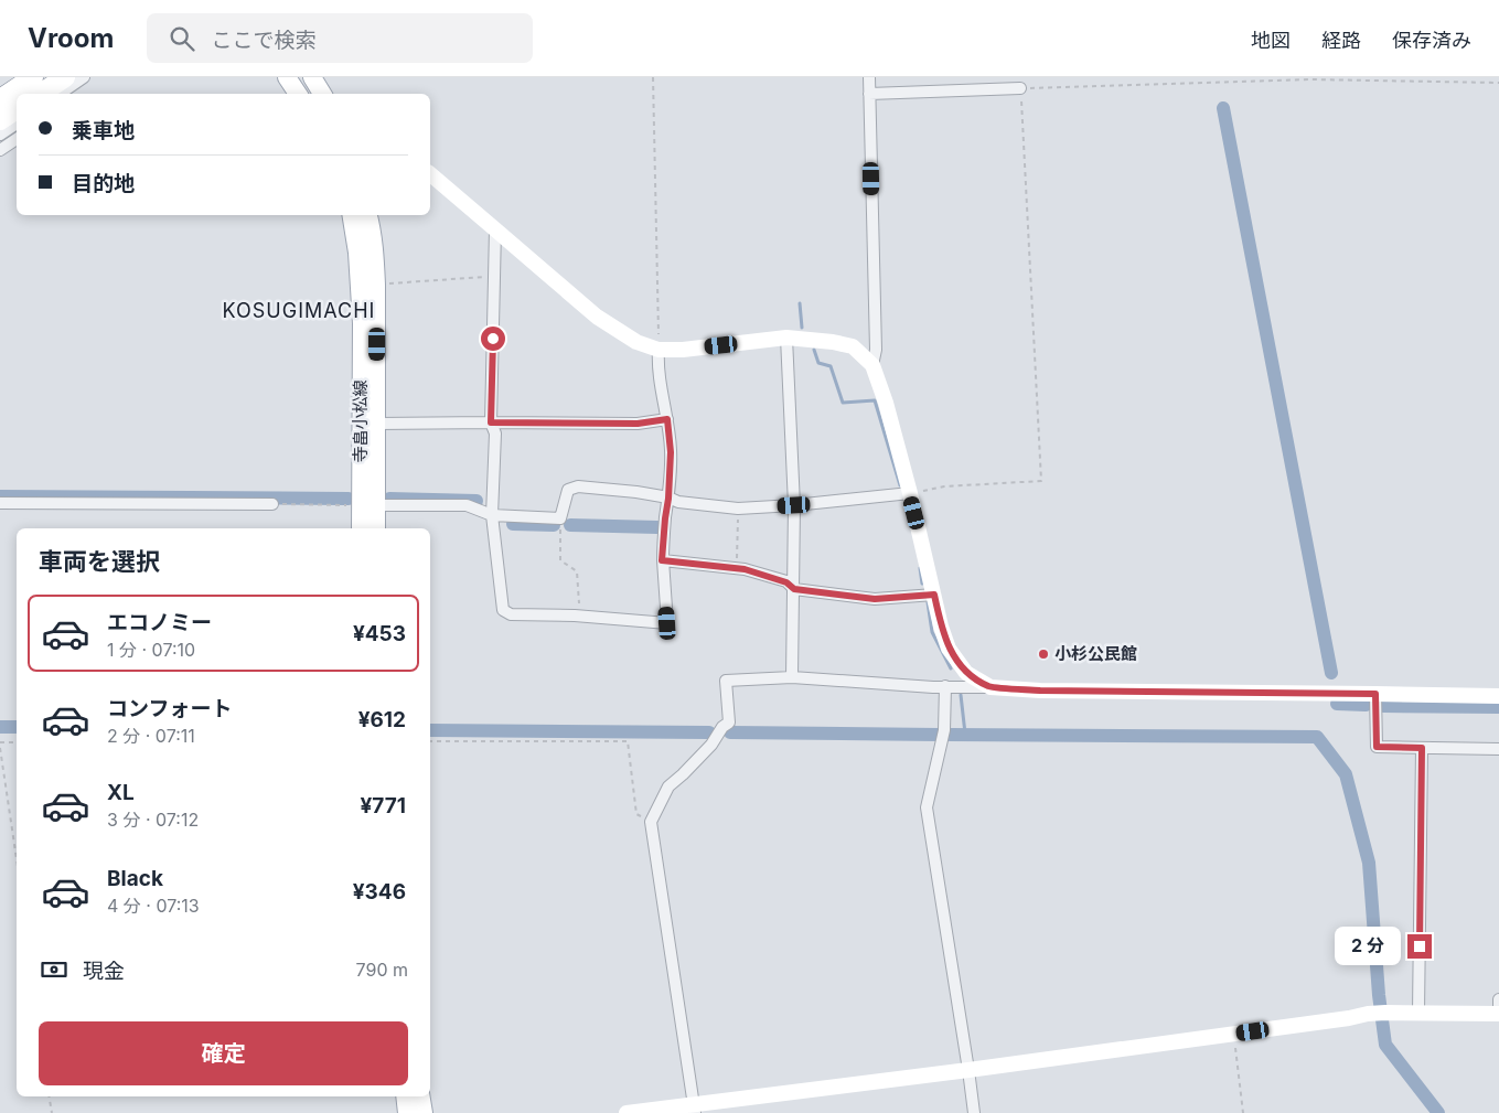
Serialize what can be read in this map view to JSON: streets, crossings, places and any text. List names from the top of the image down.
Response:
{
  "streets": {
    "main road": ["寺畠小松線"]
  },
  "districts": ["KOSUGIMACHI"],
  "places": ["小杉公民館"],
  "page": {
    "header": "Vroom",
    "search": "ここで検索",
    "nav": ["地図", "経路", "保存済み"],
    "banner": ["乗車地", "目的地"],
    "heading": "車両を選択",
    "list": [
      {
        "name": "エコノミー",
        "note": "1 分 · 07:10",
        "value": "¥453"
      },
      {
        "name": "コンフォート",
        "note": "2 分 · 07:11",
        "value": "¥612"
      },
      {
        "name": "XL",
        "note": "3 分 · 07:12",
        "value": "¥771"
      },
      {
        "name": "Black",
        "note": "4 分 · 07:13",
        "value": "¥346"
      }
    ],
    "bubble": "2 分",
    "pay": ["現金", "790 m"],
    "buttons": "確定"
  }
}
